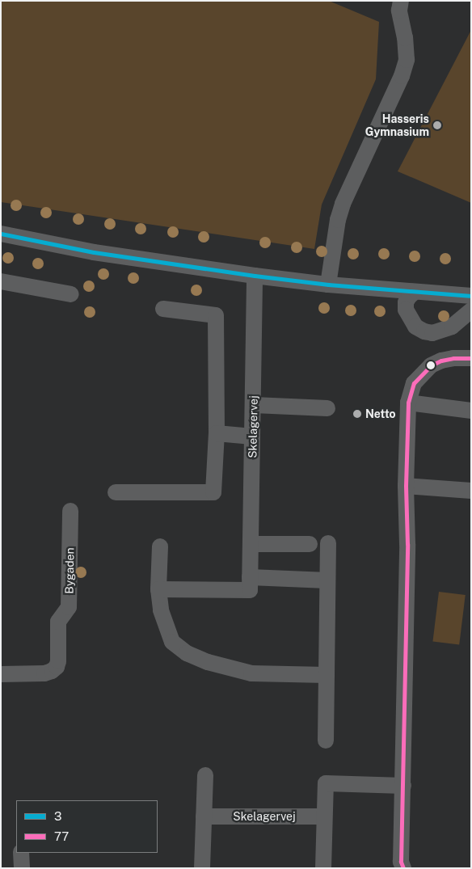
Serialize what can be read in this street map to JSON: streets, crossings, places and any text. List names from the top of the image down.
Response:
{
  "streets": {
    "street": ["Skelagervej", "Bygaden"]
  },
  "places": ["Hasseris Gymnasium", "Netto"],
  "lines": ["transit line 3", "transit line 77"],
  "legend": ["3", "77"]
}
